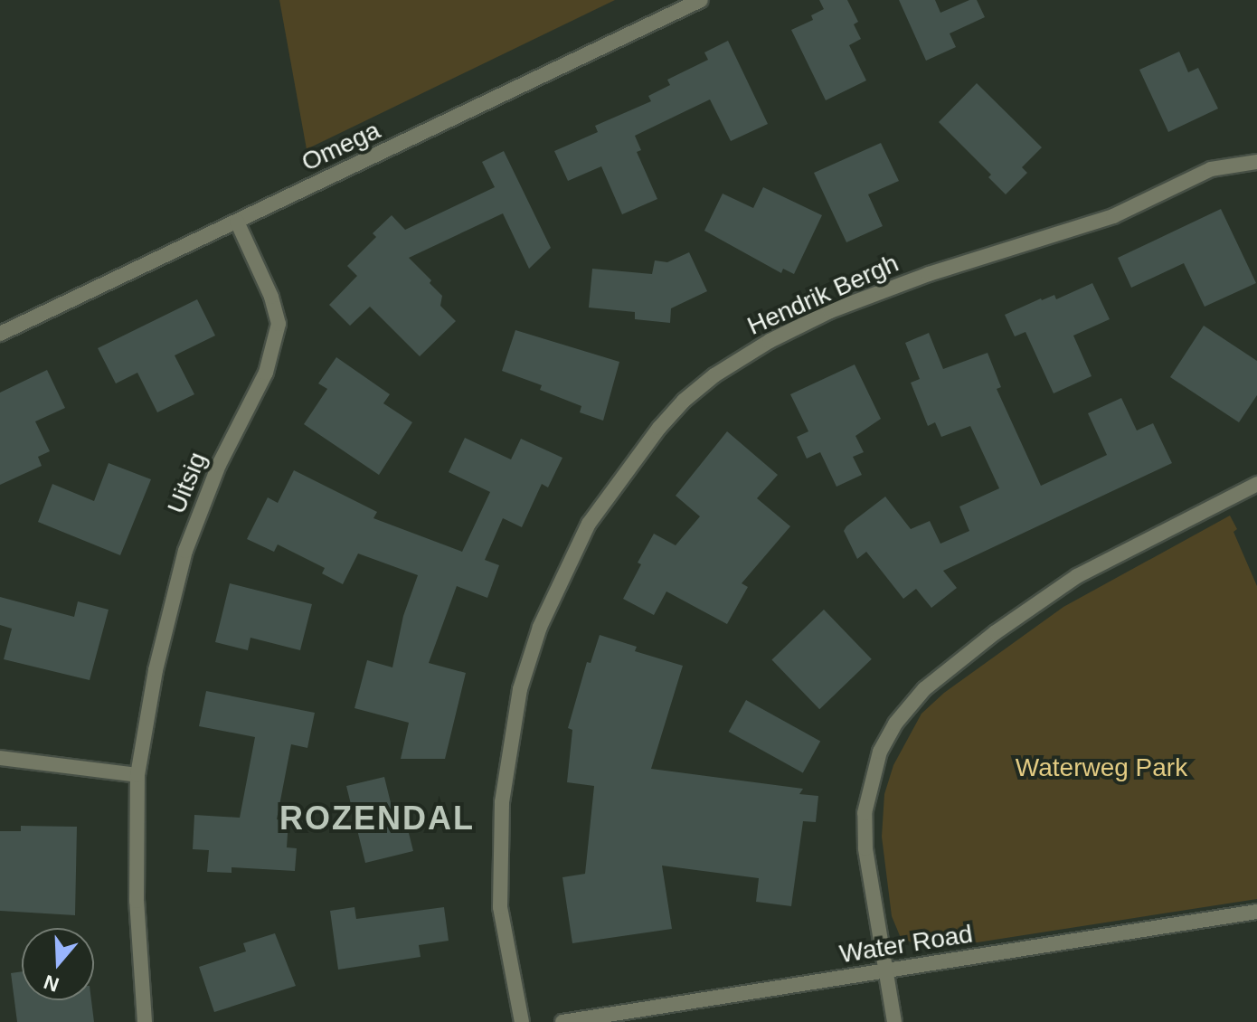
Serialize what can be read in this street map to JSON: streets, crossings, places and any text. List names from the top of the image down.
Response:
{
  "streets": {
    "street": [
      "Omega",
      "Hendrik Bergh",
      "Uitsig",
      "Water Road"
    ]
  },
  "crossings": [
    ["Omega", "Uitsig"]
  ],
  "districts": ["ROZENDAL"],
  "parks": ["Waterweg Park"],
  "north": "bottom"
}
